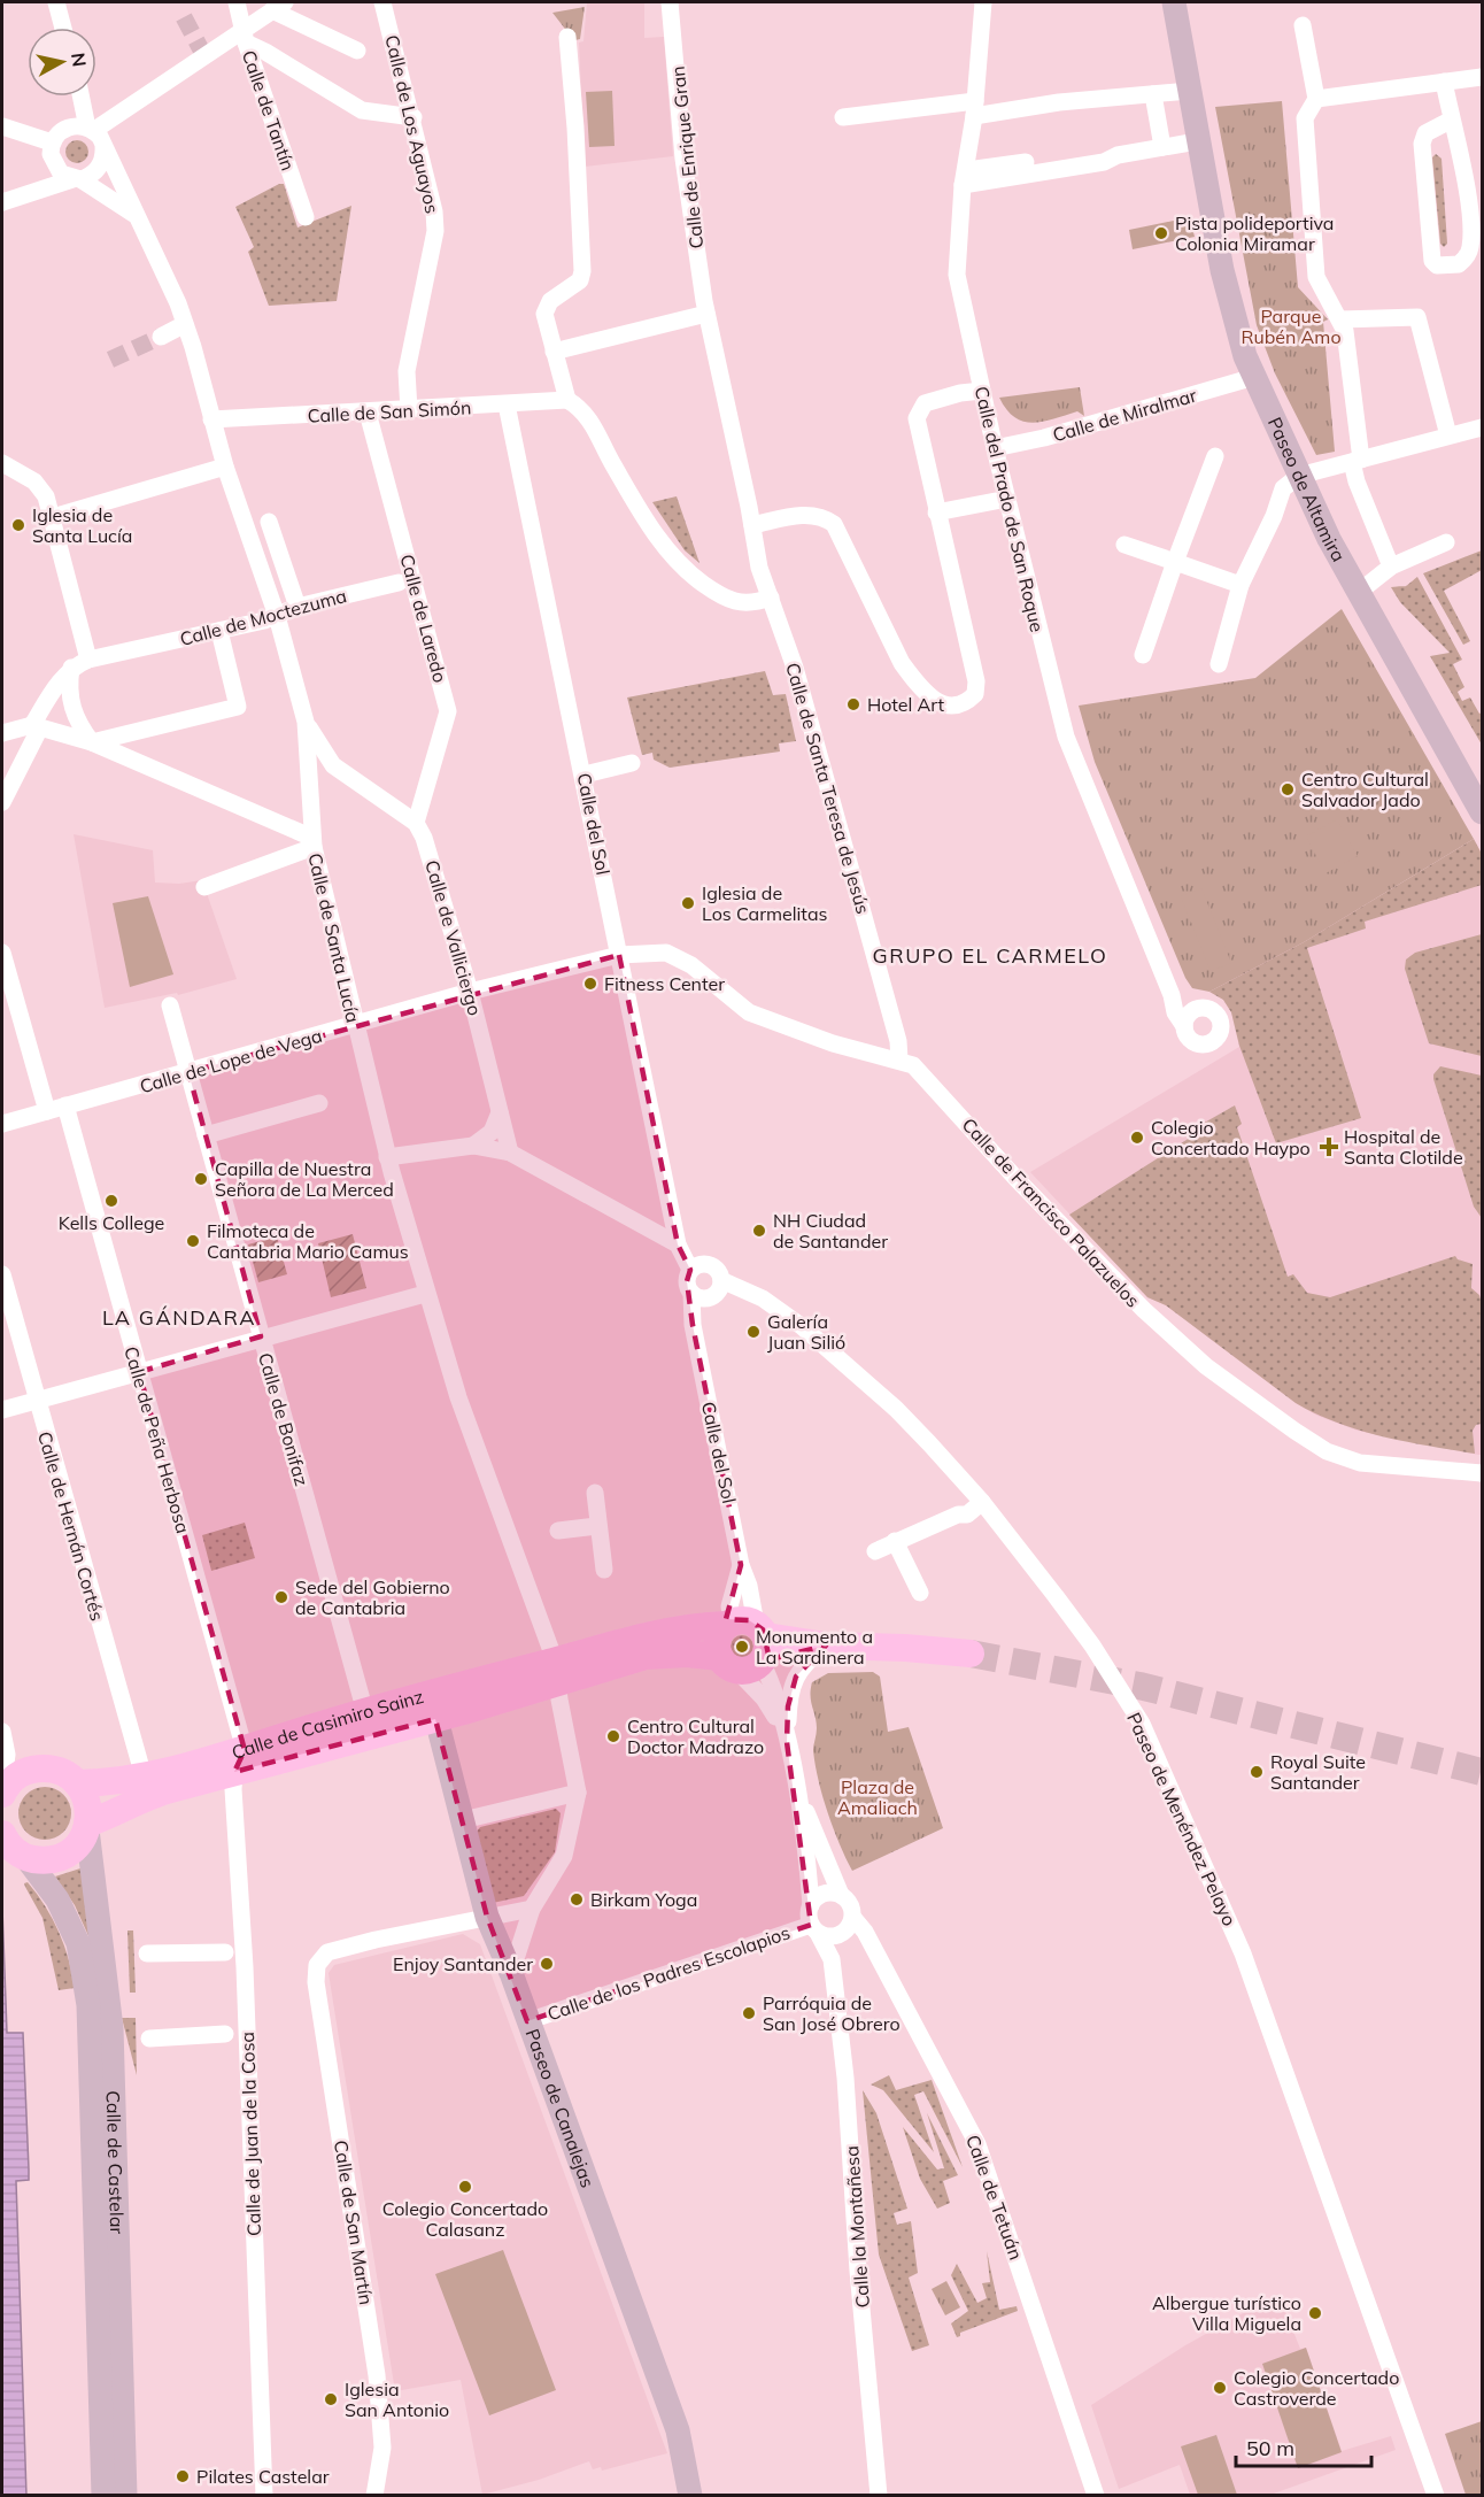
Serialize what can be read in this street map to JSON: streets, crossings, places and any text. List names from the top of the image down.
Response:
{
  "streets": {
    "main road": [
      "Paseo de Altamira",
      "Calle de Casimiro Sainz",
      "Paseo de Canalejas",
      "Calle de Castelar"
    ],
    "street": [
      "Calle de Tantín",
      "Calle de Los Aguayos",
      "Calle de Enrique Gran",
      "Calle de San Simón",
      "Calle de Miralmar",
      "Calle del Prado de San Roque",
      "Calle de Moctezuma",
      "Calle de Laredo",
      "Calle de Santa Teresa de Jesús",
      "Calle del Sol",
      "Calle de Santa Lucía",
      "Calle de Valliciergo",
      "Calle de Lope de Vega",
      "Calle de Francisco Palazuelos",
      "Calle de Bonifaz",
      "Calle de Peña Herbosa",
      "Calle de Hernán Cortés",
      "Paseo de Menéndez Pelayo",
      "Calle de los Padres Escolapios",
      "Calle de Juan de la Cosa",
      "Calle de Tetuán",
      "Calle de San Martín",
      "Calle la Montañesa"
    ]
  },
  "crossings": [
    ["Calle de Los Aguayos", "Calle de San Simón"],
    ["Calle de Enrique Gran", "Calle de Santa Teresa de Jesús"],
    ["Calle de San Simón", "Calle de Laredo"],
    ["Calle de San Simón", "Calle del Sol"],
    ["Calle de San Simón", "Calle de Santa Lucía"],
    ["Calle de Miralmar", "Paseo de Altamira"],
    ["Calle de Miralmar", "Calle del Prado de San Roque"],
    ["Calle de Moctezuma", "Calle de Santa Lucía"],
    ["Calle de Laredo", "Calle de Valliciergo"],
    ["Calle de Santa Teresa de Jesús", "Calle de Francisco Palazuelos"],
    ["Calle del Sol", "Calle de Lope de Vega"],
    ["Calle del Sol", "Calle de Francisco Palazuelos"],
    ["Calle del Sol", "Calle de Casimiro Sainz"],
    ["Calle del Sol", "Paseo de Menéndez Pelayo"],
    ["Calle de Santa Lucía", "Calle de Valliciergo"],
    ["Calle de Santa Lucía", "Calle de Lope de Vega"],
    ["Calle de Santa Lucía", "Calle de Casimiro Sainz"],
    ["Calle de Valliciergo", "Calle de Lope de Vega"],
    ["Calle de Lope de Vega", "Calle de Francisco Palazuelos"],
    ["Calle de Lope de Vega", "Calle de Bonifaz"],
    ["Calle de Lope de Vega", "Calle de Peña Herbosa"],
    ["Calle de Bonifaz", "Calle de Casimiro Sainz"],
    ["Calle de Peña Herbosa", "Calle de Casimiro Sainz"],
    ["Calle de Peña Herbosa", "Calle de Juan de la Cosa"],
    ["Calle de Hernán Cortés", "Calle de Casimiro Sainz"],
    ["Calle de Casimiro Sainz", "Paseo de Canalejas"],
    ["Calle de Casimiro Sainz", "Calle de Juan de la Cosa"],
    ["Calle de Casimiro Sainz", "Calle de Castelar"],
    ["Calle de los Padres Escolapios", "Paseo de Canalejas"],
    ["Calle de los Padres Escolapios", "Calle de Tetuán"],
    ["Calle de los Padres Escolapios", "Calle la Montañesa"],
    ["Paseo de Canalejas", "Calle de San Martín"],
    ["Calle de Tetuán", "Calle la Montañesa"]
  ],
  "districts": ["GRUPO EL CARMELO", "LA GÁNDARA"],
  "parks": ["Parque Rubén Amo", "Plaza de Amaliach"],
  "places": {
    "other": [
      "Pista polideportiva Colonia Miramar",
      "Iglesia de Santa Lucía",
      "Hotel Art",
      "Centro Cultural Salvador Jado",
      "Iglesia de Los Carmelitas",
      "Fitness Center",
      "Colegio Concertado Haypo",
      "Capilla de Nuestra Señora de La Merced",
      "Kells College",
      "NH Ciudad de Santander",
      "Filmoteca de Cantabria Mario Camus",
      "Galería Juan Silió",
      "Sede del Gobierno de Cantabria",
      "Monumento a La Sardinera",
      "Centro Cultural Doctor Madrazo",
      "Royal Suite Santander",
      "Birkam Yoga",
      "Enjoy Santander",
      "Parróquia de San José Obrero",
      "Colegio Concertado Calasanz",
      "Albergue turístico Villa Miguela",
      "Colegio Concertado Castroverde",
      "Iglesia San Antonio",
      "Pilates Castelar"
    ],
    "health": ["Hospital de Santa Clotilde"]
  },
  "scale_bar": "50 m",
  "north": "right"
}
